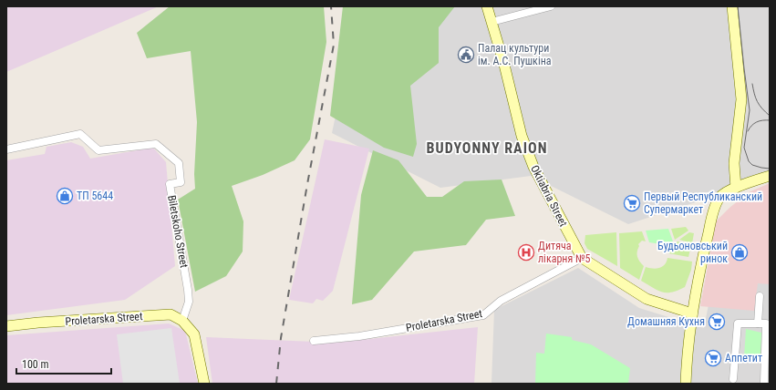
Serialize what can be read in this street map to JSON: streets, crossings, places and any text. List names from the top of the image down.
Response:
{
  "streets": {
    "main road": ["Oktiabria Street", "Proletarska Street"],
    "street": ["Biletskoho Street"]
  },
  "crossings": [
    ["Oktiabria Street", "Proletarska Street"],
    ["Biletskoho Street", "Proletarska Street"]
  ],
  "districts": ["BUDYONNY RAION"],
  "places": {
    "public building": ["Палац культури ім. А.С. Пушкіна"],
    "shop": ["ТП 5644", "Будьоновський ринок"],
    "supermarket": ["Первый Республиканский Супермаркет", "Домашняя Кухня", "Аппетит"],
    "hospital": ["Дитяча лікарня №5"]
  },
  "scale_bar": "100 m"
}
